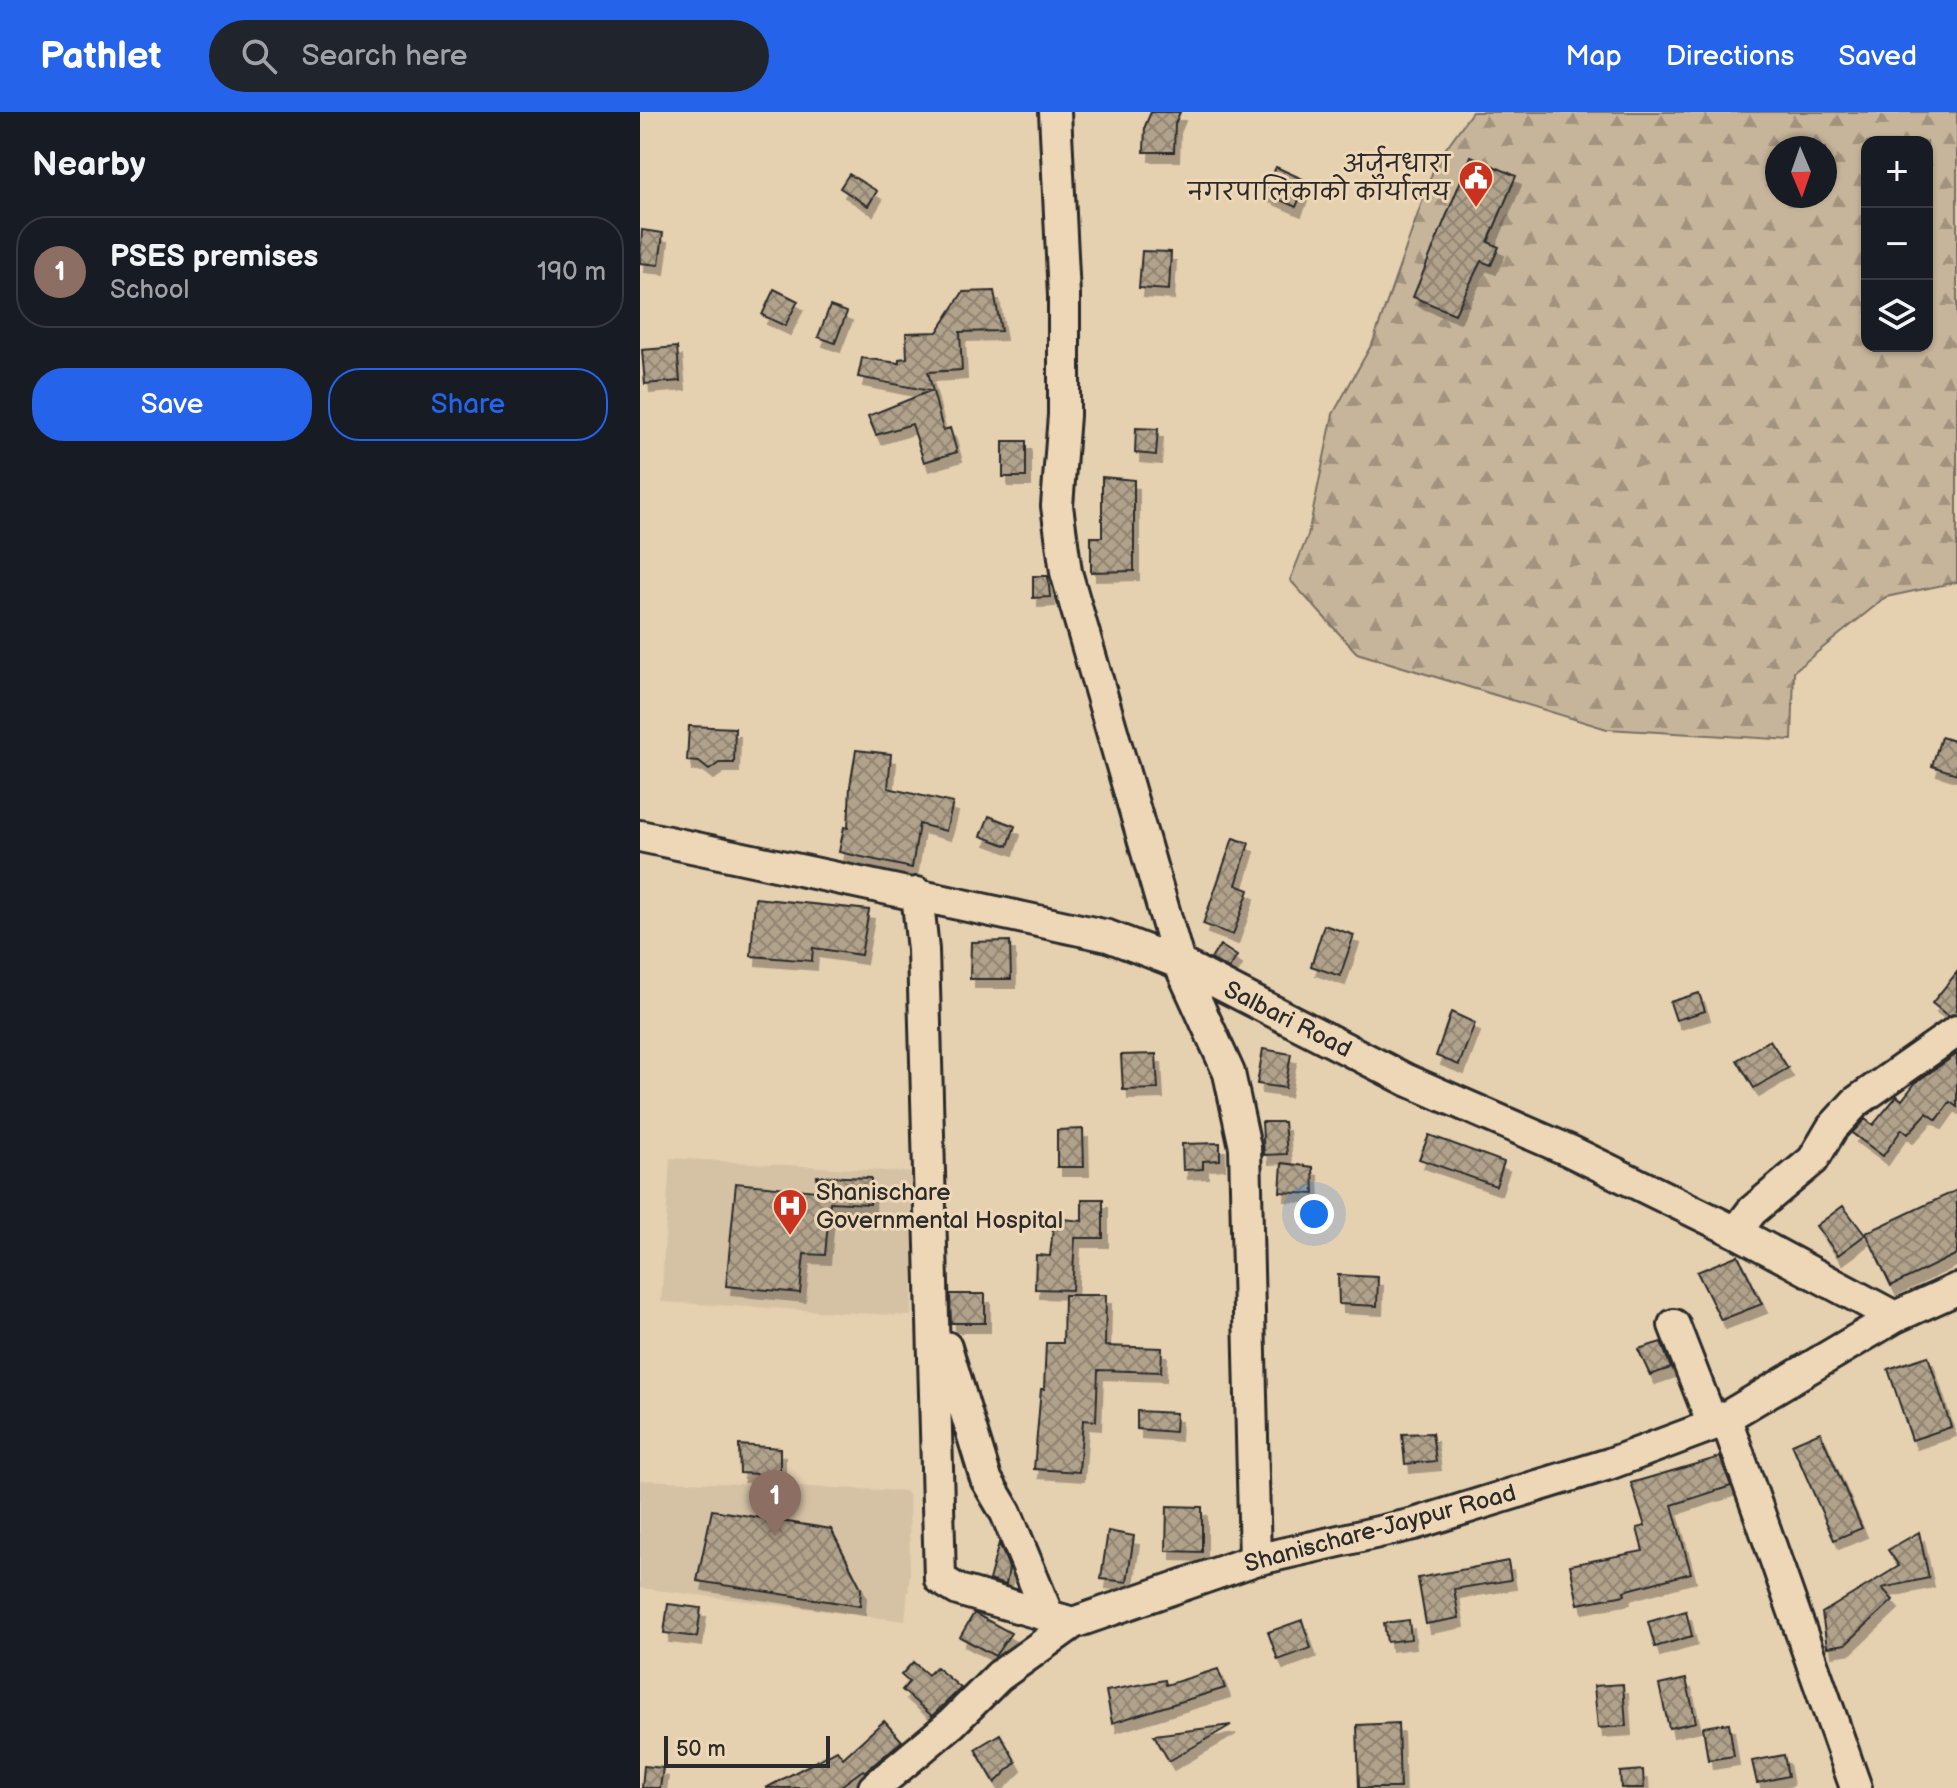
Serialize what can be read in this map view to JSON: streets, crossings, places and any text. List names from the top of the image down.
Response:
{
  "streets": {
    "street": ["Salbari Road", "Shanischare-Jaypur Road"]
  },
  "crossings": [
    ["Salbari Road", "Shanischare-Jaypur Road"]
  ],
  "places": {
    "public building": ["अर्जुनधारा नगरपालिकाको कार्यालय"],
    "hospital": ["Shanischare Governmental Hospital"]
  },
  "scale_bar": "50 m",
  "north": "bottom",
  "page": {
    "header": "Pathlet",
    "search": "Search here",
    "nav": ["Map", "Directions", "Saved"],
    "heading": "Nearby",
    "map_buttons": ["+", "−"],
    "list": [
      {
        "mark": "1",
        "name": "PSES premises",
        "note": "School",
        "value": "190 m"
      }
    ],
    "buttons": ["Save", "Share"],
    "pins": "1",
    "scale": "50 m"
  }
}
